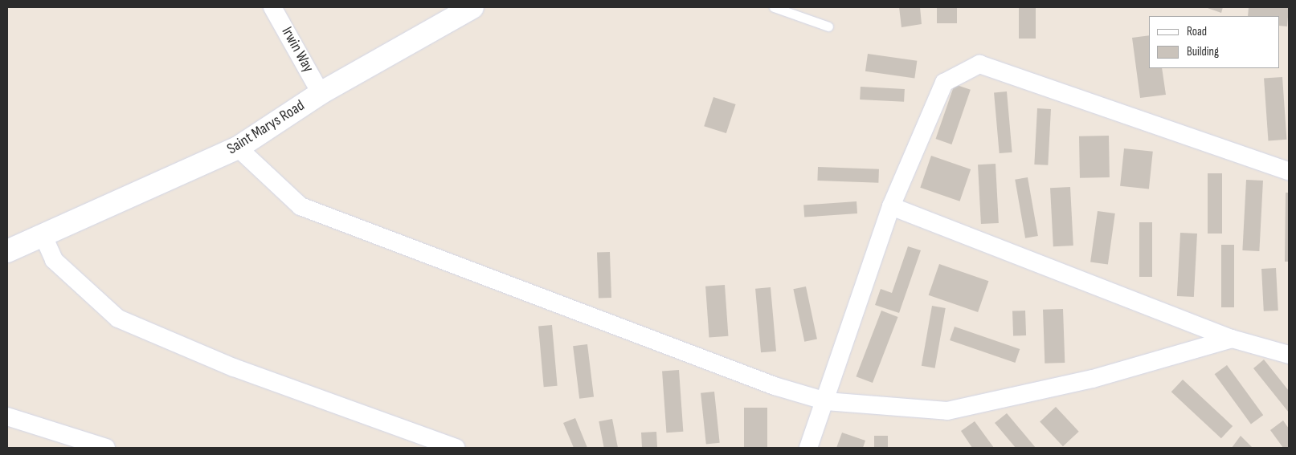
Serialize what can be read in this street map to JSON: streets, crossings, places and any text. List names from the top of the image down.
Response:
{
  "streets": {
    "main road": ["Saint Marys Road"],
    "street": ["Irwin Way"]
  },
  "crossings": [
    ["Irwin Way", "Saint Marys Road"]
  ],
  "legend": ["Road", "Building"]
}
